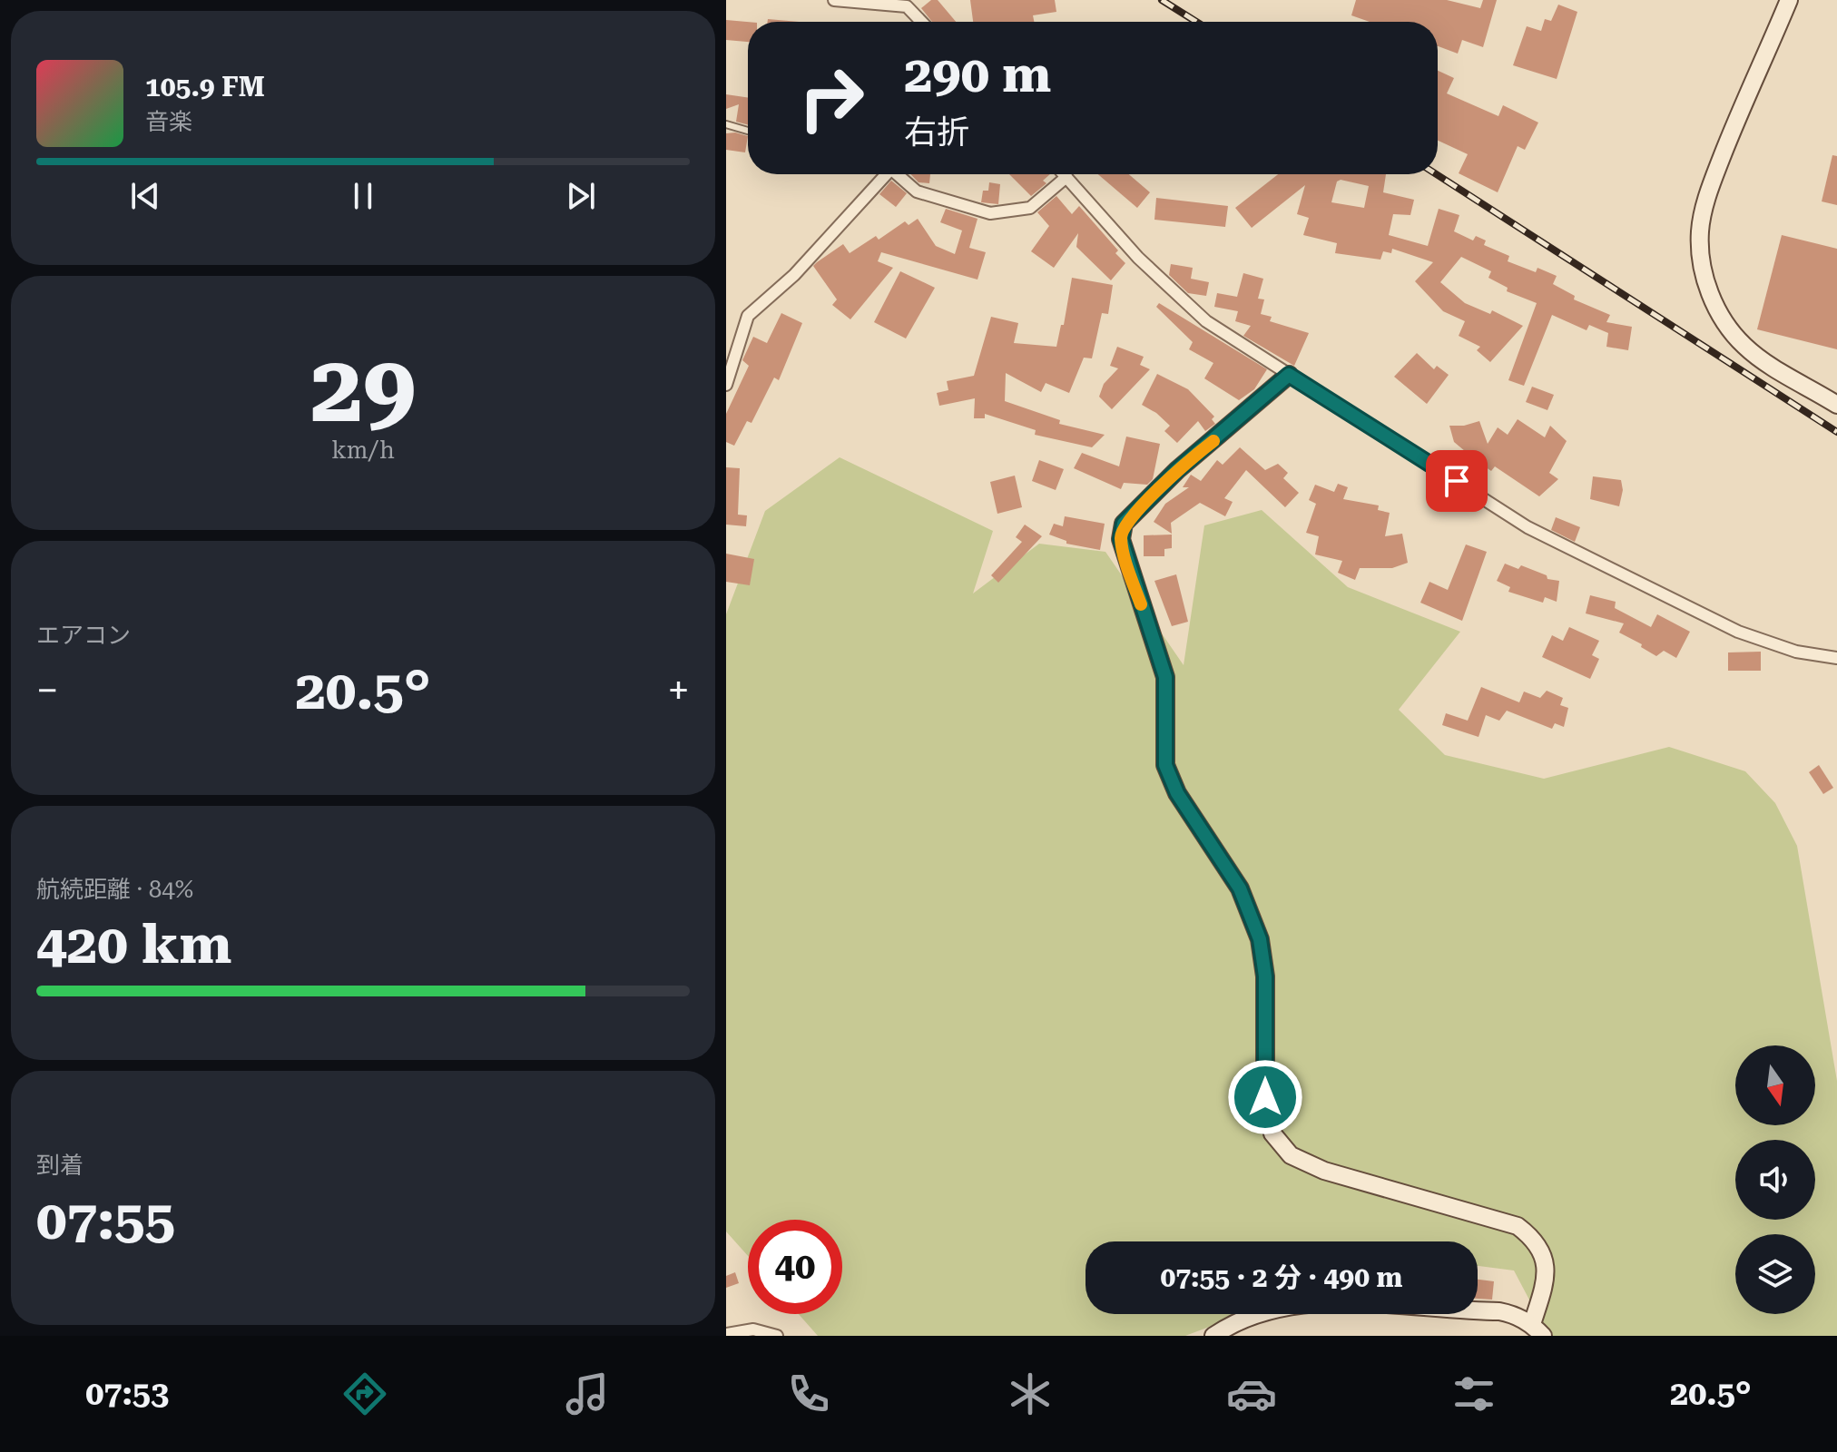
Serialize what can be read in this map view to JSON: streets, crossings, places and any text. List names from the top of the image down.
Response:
{
  "north": "bottom",
  "page": {
    "turn": ["290 m", "右折"],
    "song": ["105.9 FM", "音楽"],
    "tile": [
      ["29", "km/h"],
      "エアコン",
      ["航続距離 · 84%", "420 km"],
      ["到着", "07:55"]
    ],
    "heat": ["−", "20.5°", "+"],
    "limit": "40",
    "trip": "07:55 · 2 分 · 490 m",
    "tabs": ["07:53", "20.5°"]
  }
}
